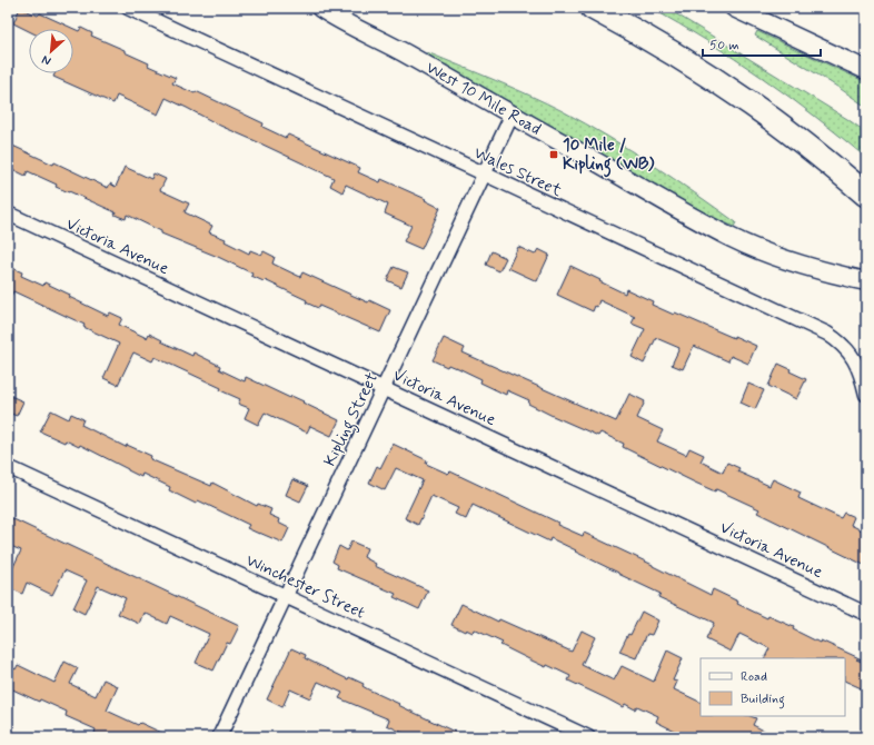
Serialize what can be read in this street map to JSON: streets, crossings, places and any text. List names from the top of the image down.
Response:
{
  "streets": {
    "main road": ["West 10 Mile Road"],
    "street": [
      "Wales Street",
      "Victoria Avenue",
      "Kipling Street",
      "Winchester Street"
    ]
  },
  "crossings": [
    ["West 10 Mile Road", "Kipling Street"],
    ["Wales Street", "Kipling Street"],
    ["Victoria Avenue", "Kipling Street"],
    ["Kipling Street", "Winchester Street"]
  ],
  "places": {
    "transit": ["10 Mile / Kipling (WB)"]
  },
  "legend": ["Road", "Building"],
  "scale_bar": "50 m",
  "north": "bottom left"
}
